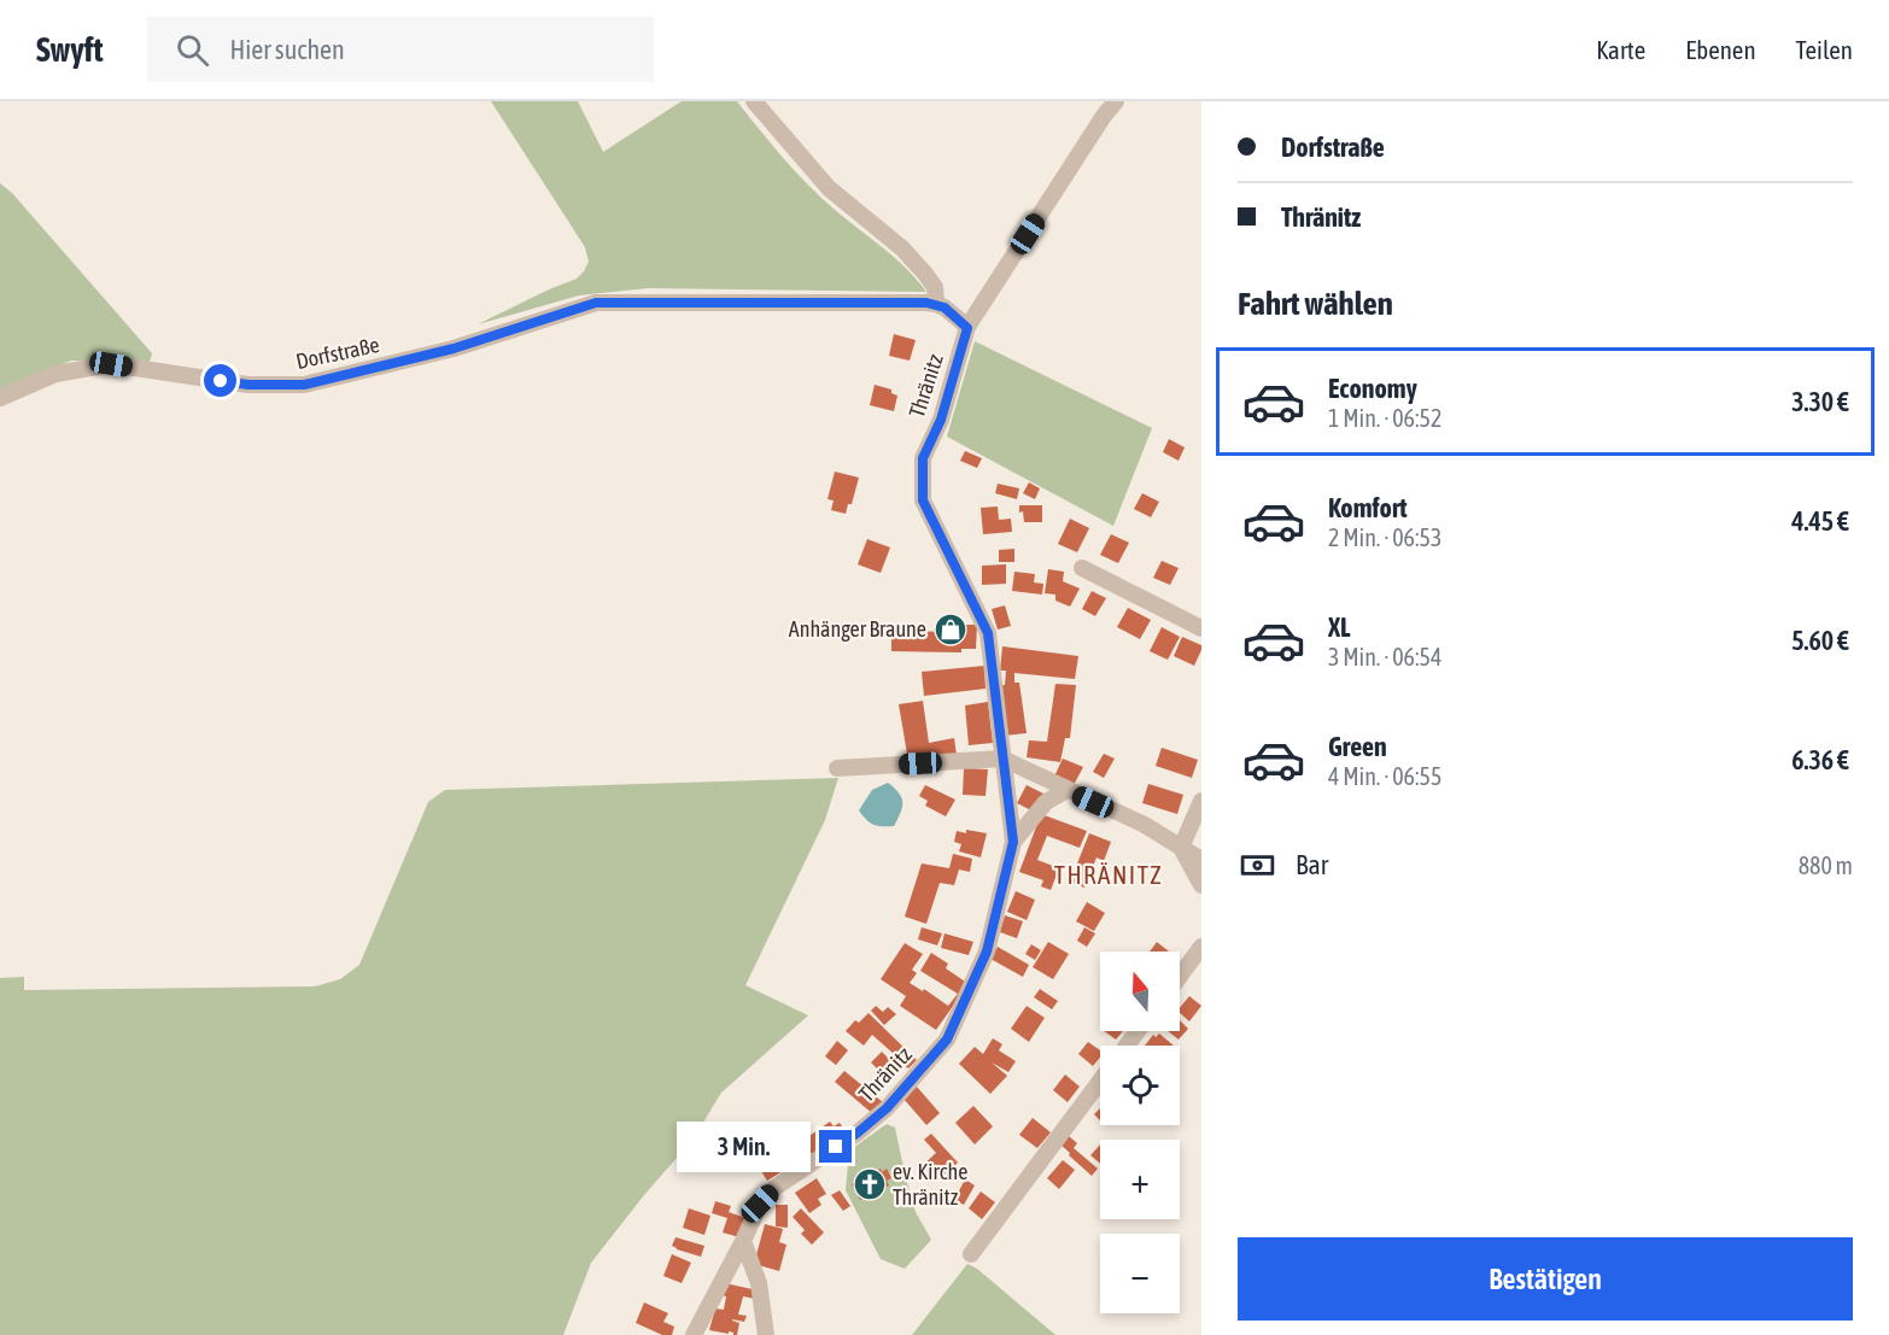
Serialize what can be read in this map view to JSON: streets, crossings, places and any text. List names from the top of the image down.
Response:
{
  "streets": {
    "street": ["Dorfstraße", "Thränitz"]
  },
  "districts": ["THRÄNITZ"],
  "places": {
    "shop": ["Anhänger Braune"],
    "church": ["ev. Kirche Thränitz"]
  },
  "north": "top",
  "page": {
    "header": "Swyft",
    "search": "Hier suchen",
    "nav": ["Karte", "Ebenen", "Teilen"],
    "banner": ["Dorfstraße", "Thränitz"],
    "heading": "Fahrt wählen",
    "list": [
      {
        "name": "Economy",
        "note": "1 Min. · 06:52",
        "value": "3.30 €"
      },
      {
        "name": "Komfort",
        "note": "2 Min. · 06:53",
        "value": "4.45 €"
      },
      {
        "name": "XL",
        "note": "3 Min. · 06:54",
        "value": "5.60 €"
      },
      {
        "name": "Green",
        "note": "4 Min. · 06:55",
        "value": "6.36 €"
      }
    ],
    "pay": ["Bar", "880 m"],
    "map_buttons": ["+", "−"],
    "bubble": "3 Min.",
    "buttons": "Bestätigen"
  }
}
